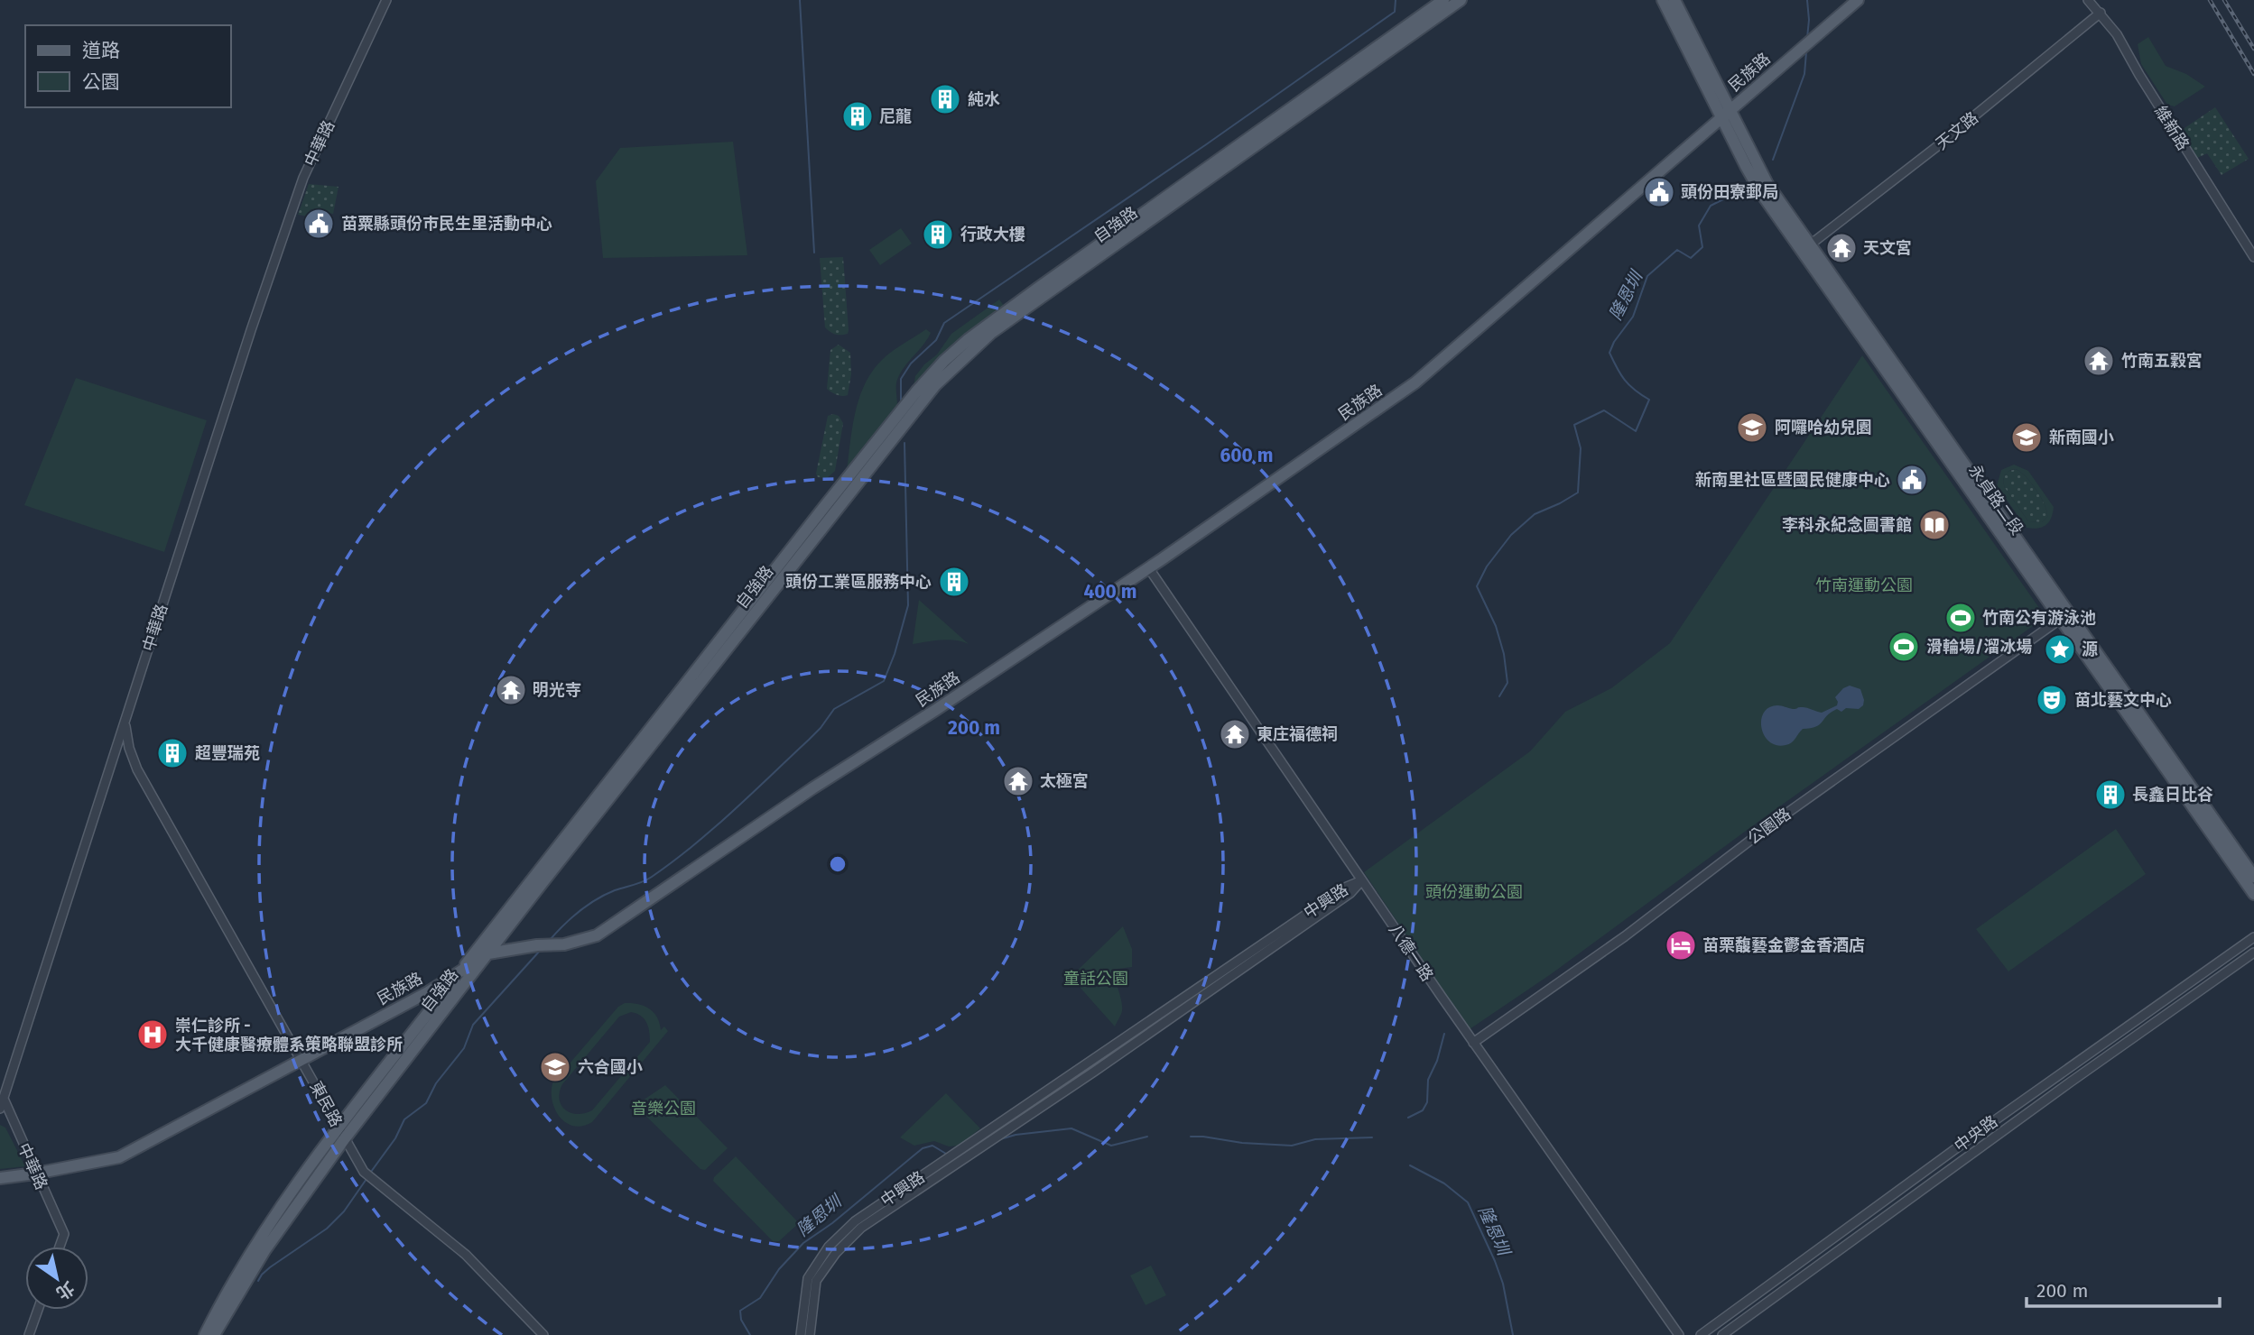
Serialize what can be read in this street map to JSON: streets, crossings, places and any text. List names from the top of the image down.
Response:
{
  "streets": {
    "main road": ["民族路", "自強路", "永貞路二段"],
    "street": [
      "維新路",
      "天文路",
      "中華路",
      "公園路",
      "中興路",
      "八德一路",
      "東民路",
      "中央路"
    ]
  },
  "crossings": [
    ["民族路", "中華路"],
    ["民族路", "自強路"],
    ["民族路", "永貞路二段"],
    ["民族路", "八德一路"],
    ["民族路", "東民路"],
    ["維新路", "天文路"],
    ["天文路", "永貞路二段"],
    ["中華路", "東民路"],
    ["自強路", "東民路"],
    ["永貞路二段", "公園路"],
    ["公園路", "八德一路"],
    ["中興路", "八德一路"]
  ],
  "water": ["隆恩圳"],
  "parks": [
    "竹南運動公園",
    "頭份運動公園",
    "童話公園",
    "音樂公園"
  ],
  "places": {
    "building": [
      "純水",
      "尼龍",
      "行政大樓",
      "頭份工業區服務中心",
      "超豐瑞苑",
      "長鑫日比谷"
    ],
    "public building": ["頭份田寮郵局", "苗粟縣頭份巿民生里活動中心", "新南里社區暨國民健康中心"],
    "temple": [
      "天文宮",
      "竹南五穀宮",
      "明光寺",
      "東庄福德祠",
      "太極宮"
    ],
    "school or university": ["阿囉哈幼兒園", "新南國小", "六合國小"],
    "library": ["李科永紀念圖書館"],
    "sports": ["竹南公有游泳池", "滑輪場/溜冰場"],
    "place": ["源"],
    "theatre": ["苗北藝文中心"],
    "hotel": ["苗栗馥藝金鬱金香酒店"],
    "hospital": ["崇仁診所 - 大千健康醫療體系策略聯盟診所"]
  },
  "legend": ["道路", "公園"],
  "scale_bar": "200 m",
  "north": "bottom right",
  "rings": ["600 m", "400 m", "200 m"]
}
